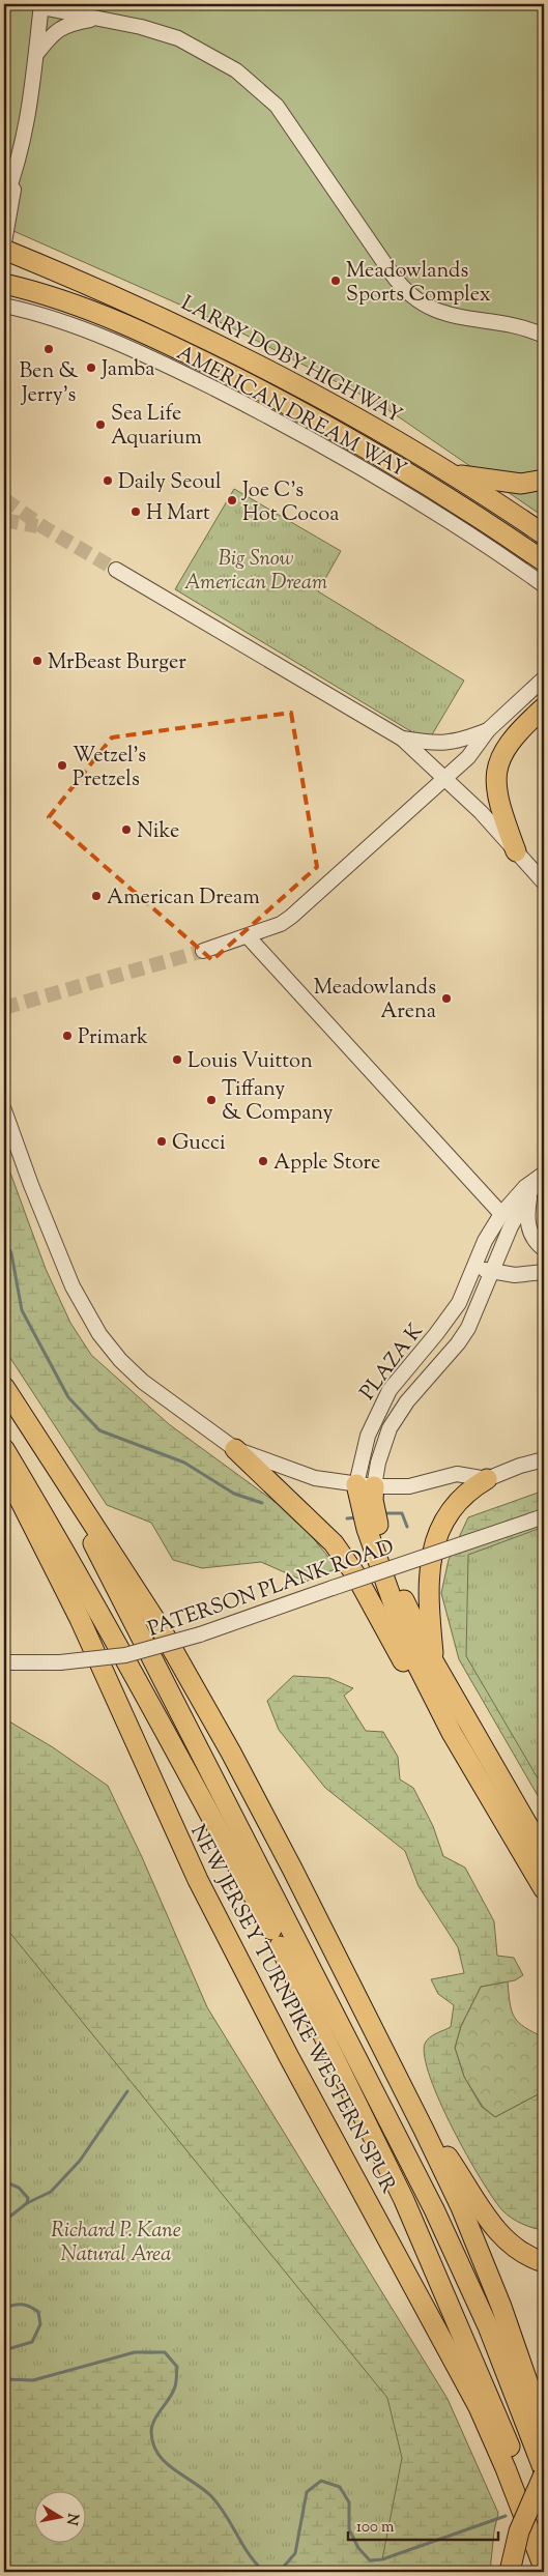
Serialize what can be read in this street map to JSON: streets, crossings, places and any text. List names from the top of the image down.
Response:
{
  "streets": {
    "highway": ["LARRY DOBY HIGHWAY", "NEW JERSEY TURNPIKE WESTERN SPUR"],
    "street": ["AMERICAN DREAM WAY", "PLAZA K", "PATERSON PLANK ROAD"]
  },
  "parks": ["Big Snow American Dream", "Richard P. Kane Natural Area"],
  "places": [
    "Meadowlands Sports Complex",
    "Ben & Jerry's",
    "Jamba",
    "Sea Life Aquarium",
    "Daily Seoul",
    "Joe C's Hot Cocoa",
    "H Mart",
    "MrBeast Burger",
    "Wetzel's Pretzels",
    "Nike",
    "American Dream",
    "Meadowlands Arena",
    "Primark",
    "Louis Vuitton",
    "Tiffany & Company",
    "Gucci",
    "Apple Store"
  ],
  "scale_bar": "100 m",
  "north": "right"
}
